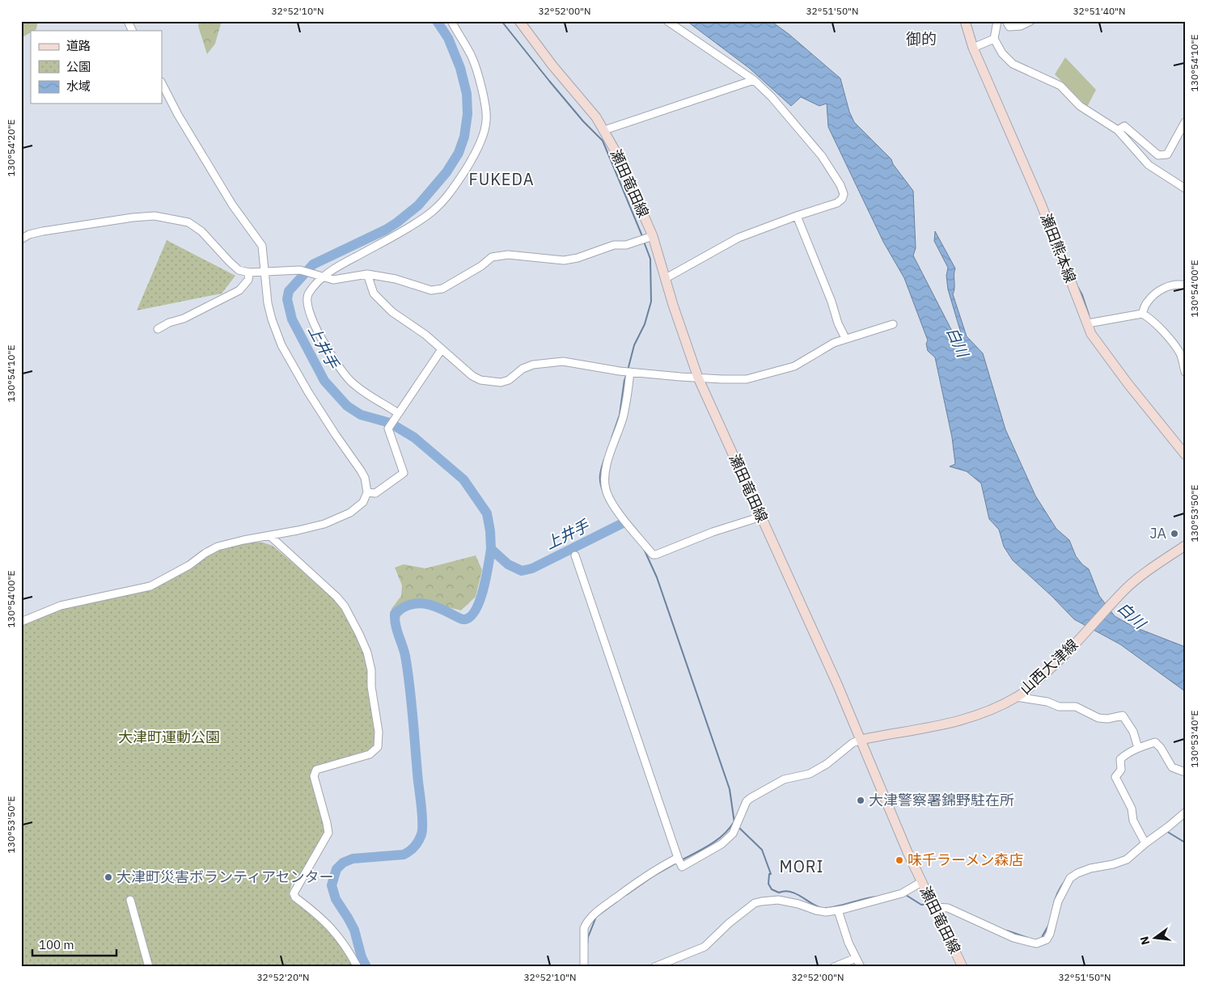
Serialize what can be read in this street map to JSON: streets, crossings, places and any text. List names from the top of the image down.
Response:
{
  "streets": {
    "main road": ["瀬田竜田線", "瀬田熊本線", "山西大津線"]
  },
  "crossings": [
    ["瀬田竜田線", "山西大津線"]
  ],
  "districts": ["御的", "FUKEDA", "MORI"],
  "water": ["白川", "上井手"],
  "parks": ["大津町運動公園"],
  "places": [
    "JA",
    "大津警察署錦野駐在所",
    "味千ラーメン森店",
    "大津町災害ボランティアセンター"
  ],
  "legend": ["道路", "公園", "水域"],
  "scale_bar": "100 m",
  "north": "left",
  "coordinates": [
    "32°52'10\"N",
    "32°52'00\"N",
    "32°51'50\"N",
    "32°51'40\"N",
    "130°54'10\"E",
    "130°54'20\"E",
    "130°54'00\"E",
    "130°53'50\"E",
    "130°53'40\"E",
    "32°52'20\"N"
  ]
}
